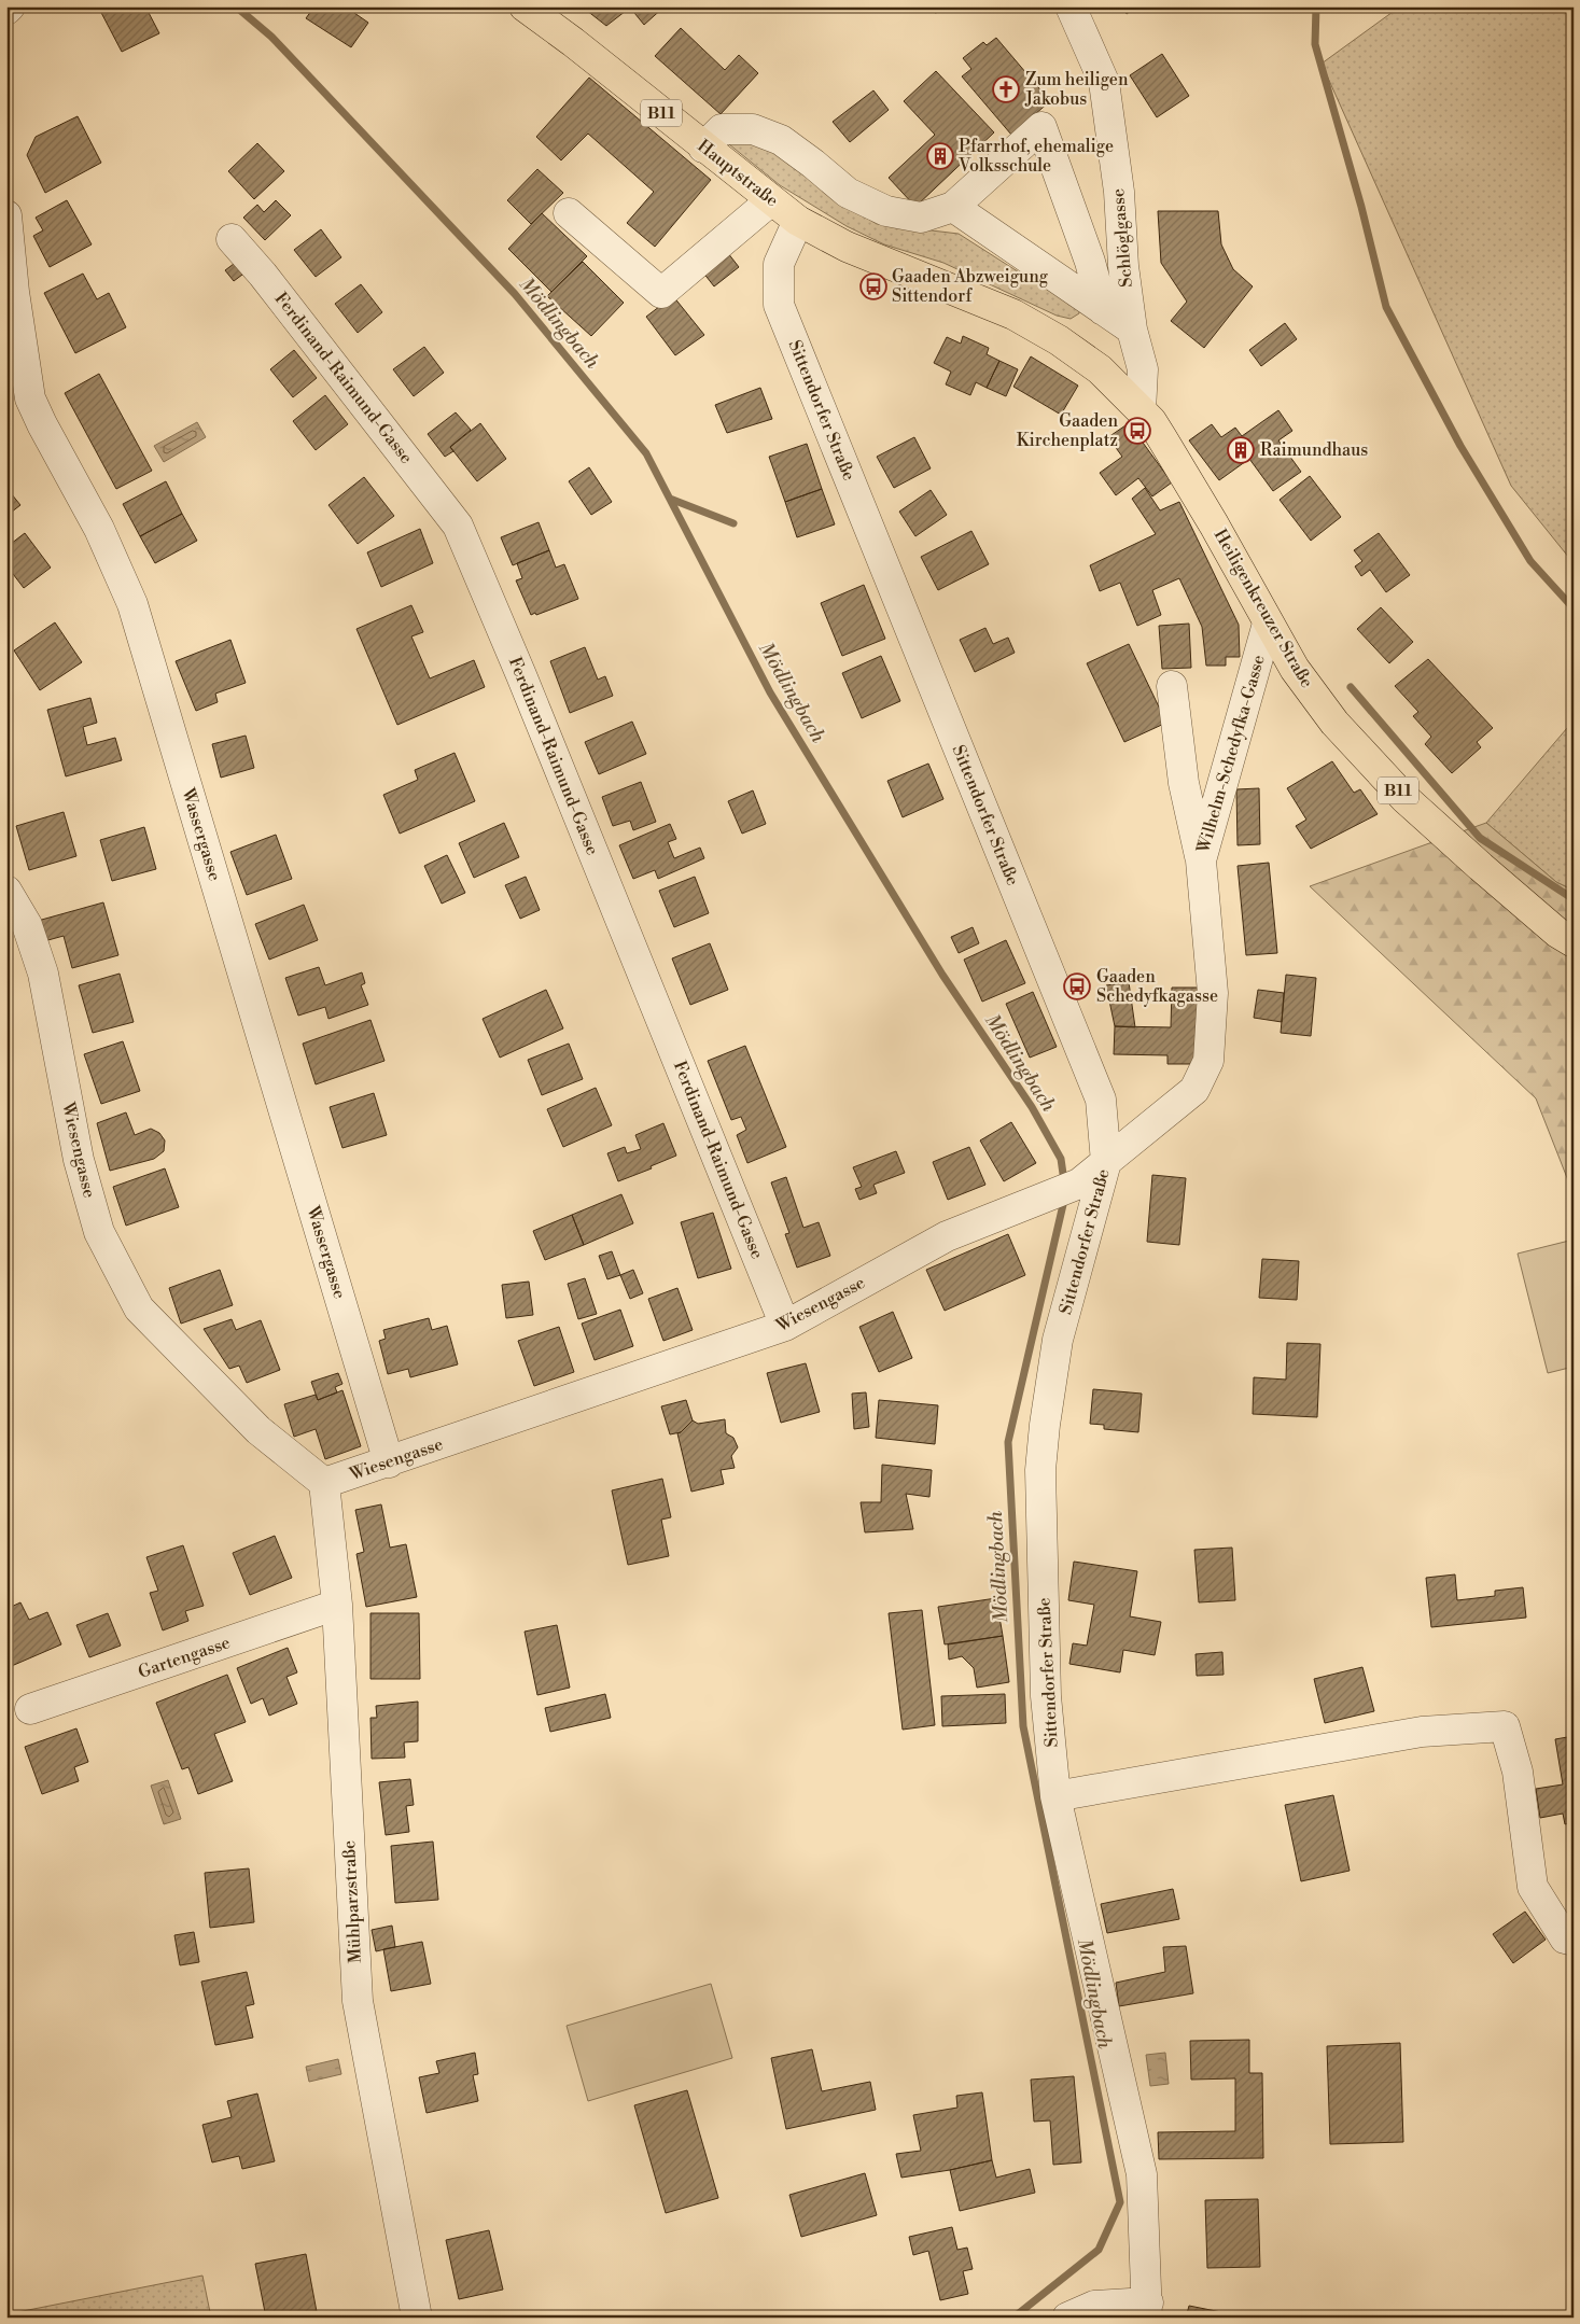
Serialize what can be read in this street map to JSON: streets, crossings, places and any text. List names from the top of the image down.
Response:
{
  "streets": {
    "main road": ["B11", "Hauptstraße", "Heiligenkreuzer Straße"],
    "street": [
      "Schlöglgasse",
      "Ferdinand-Raimund-Gasse",
      "Sittendorfer Straße",
      "Wilhelm-Schedyfka-Gasse",
      "Wassergasse",
      "Wiesengasse",
      "Gartengasse",
      "Mühlparzstraße"
    ]
  },
  "crossings": [
    ["B11", "Hauptstraße"],
    ["B11", "Schlöglgasse"],
    ["B11", "Sittendorfer Straße"],
    ["B11", "Heiligenkreuzer Straße"],
    ["Hauptstraße", "Sittendorfer Straße"],
    ["Schlöglgasse", "Heiligenkreuzer Straße"],
    ["Ferdinand-Raimund-Gasse", "Wiesengasse"],
    ["Sittendorfer Straße", "Wilhelm-Schedyfka-Gasse"],
    ["Sittendorfer Straße", "Wiesengasse"],
    ["Heiligenkreuzer Straße", "Wilhelm-Schedyfka-Gasse"],
    ["Wilhelm-Schedyfka-Gasse", "Wiesengasse"],
    ["Wassergasse", "Wiesengasse"],
    ["Wiesengasse", "Mühlparzstraße"],
    ["Gartengasse", "Mühlparzstraße"]
  ],
  "water": ["Mödlingbach"],
  "places": {
    "church": ["Zum heiligen Jakobus"],
    "building": ["Pfarrhof, ehemalige Volksschule", "Raimundhaus"],
    "bus stop": ["Gaaden Abzweigung Sittendorf", "Gaaden Kirchenplatz", "Gaaden Schedyfkagasse"]
  }
}
